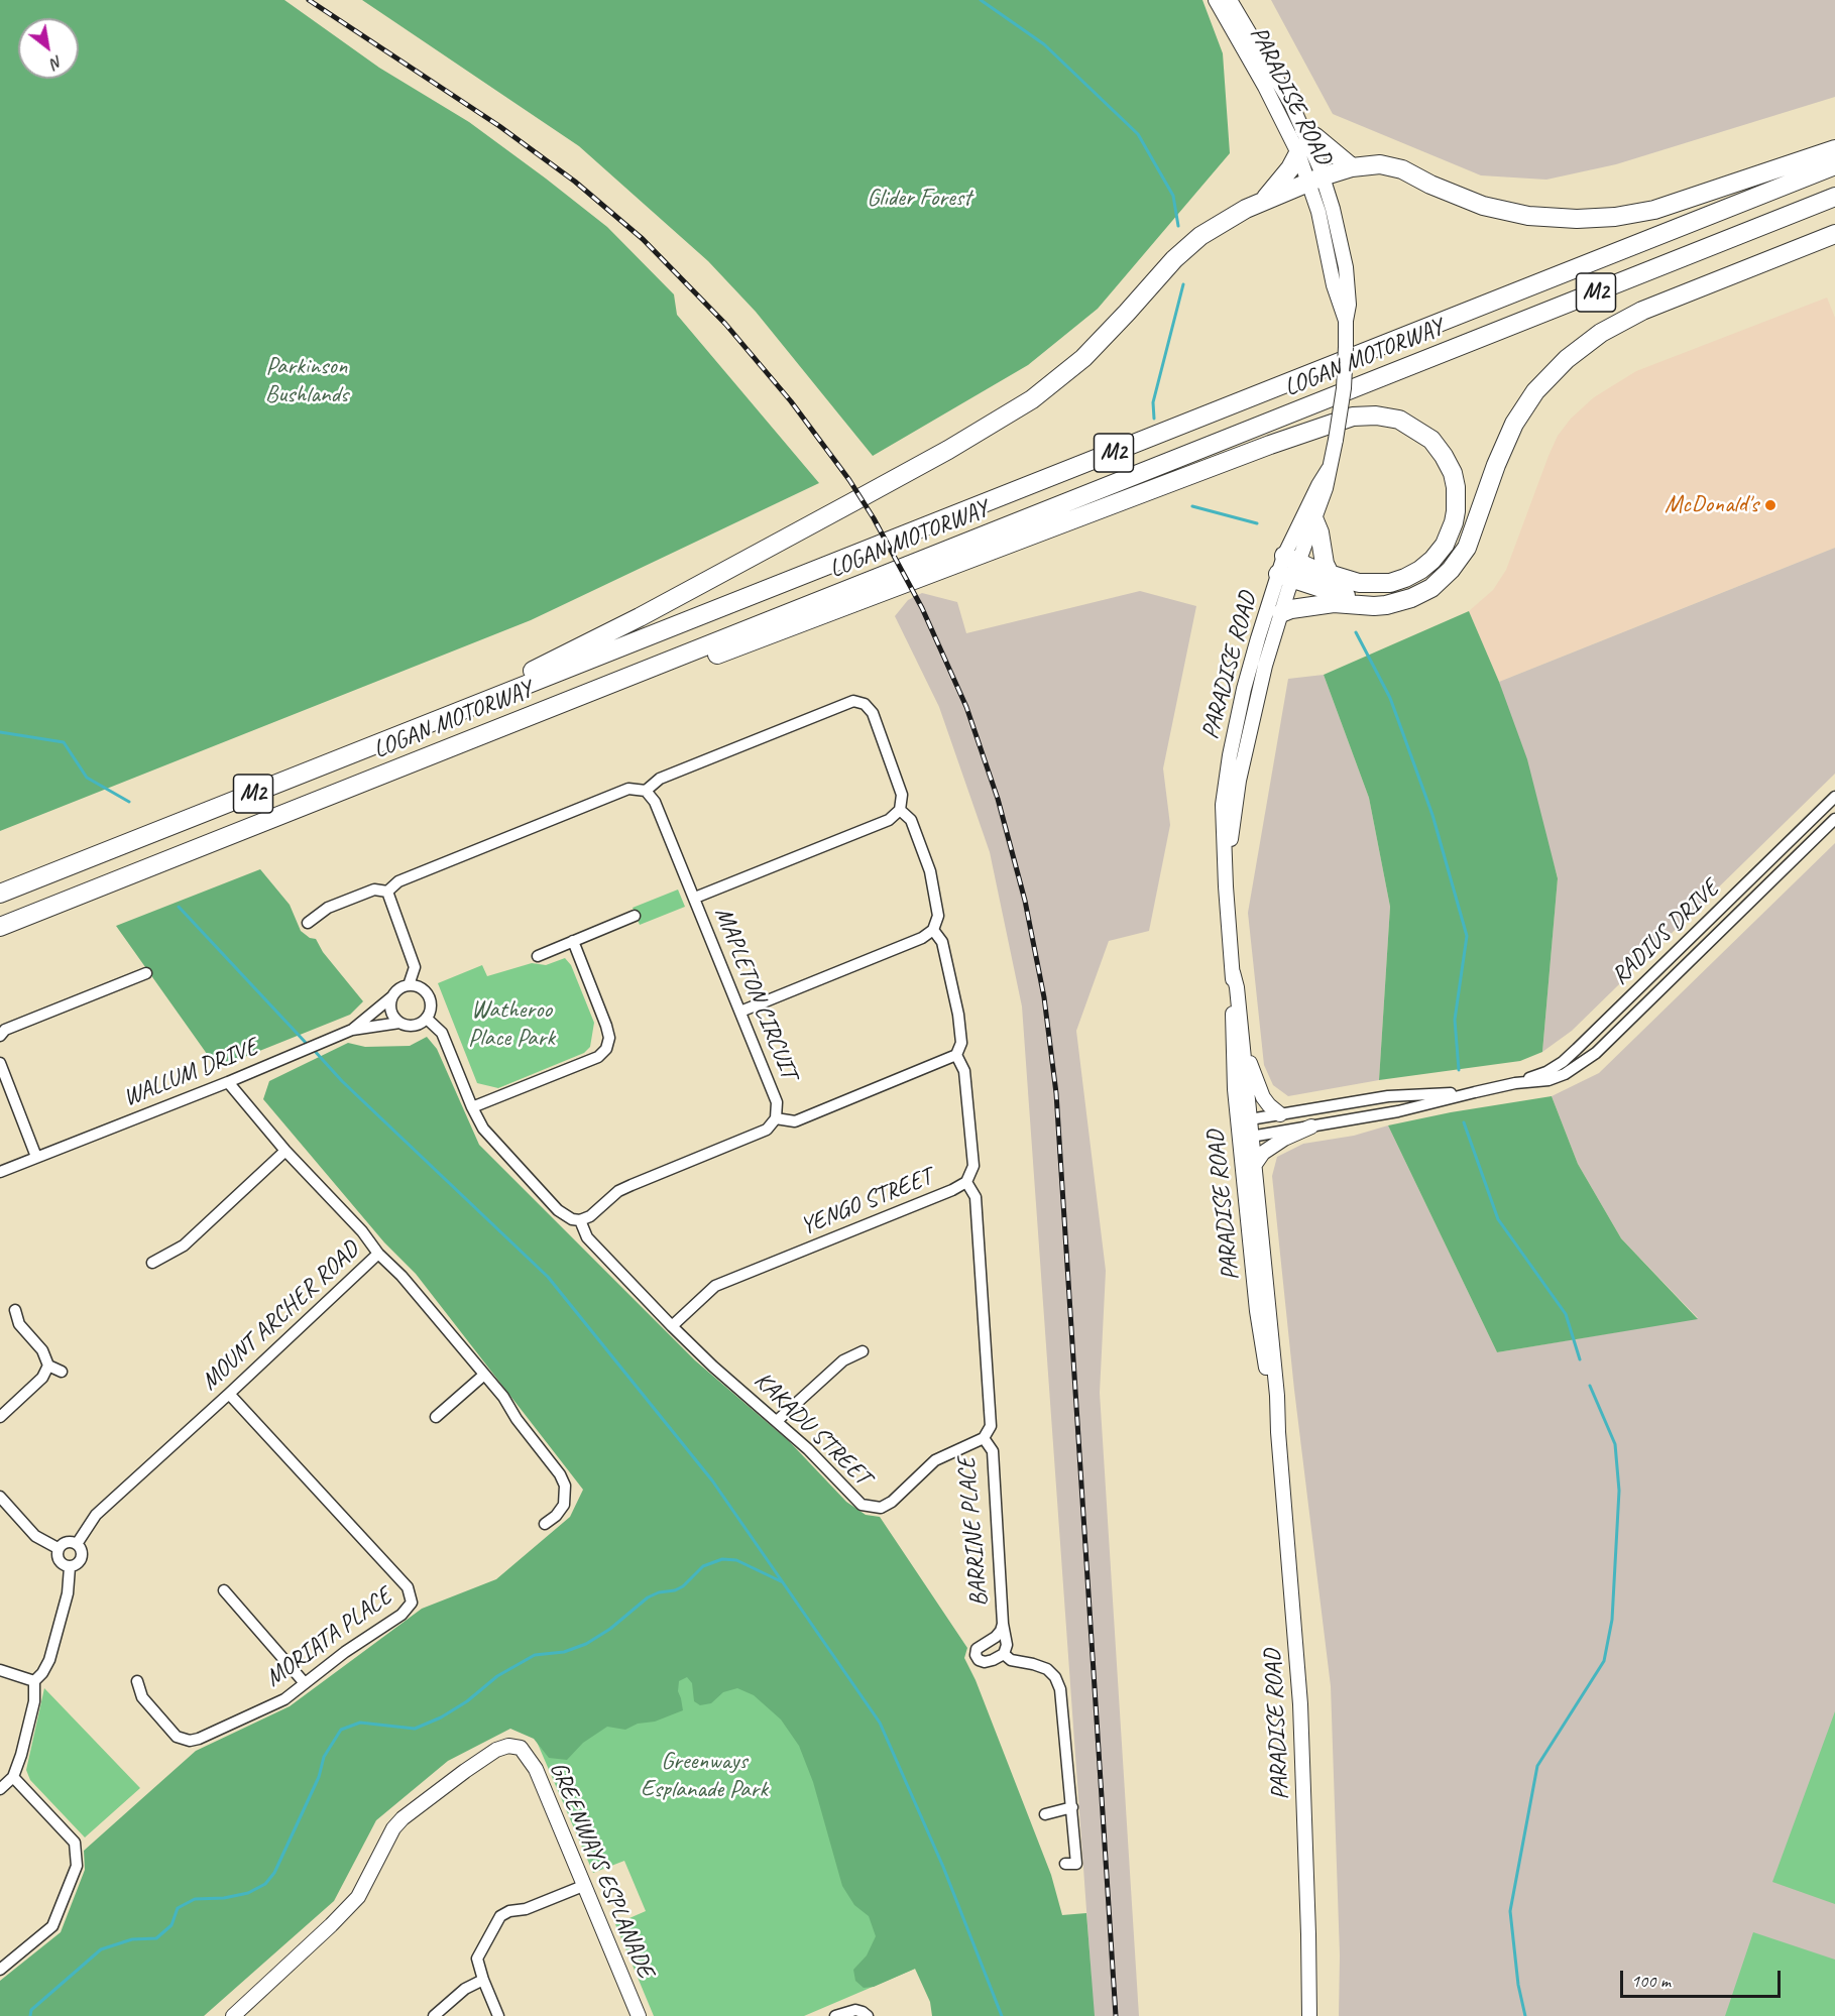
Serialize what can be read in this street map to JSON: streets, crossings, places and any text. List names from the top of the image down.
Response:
{
  "streets": {
    "highway": ["M2", "LOGAN MOTORWAY"],
    "street": [
      "PARADISE ROAD",
      "RADIUS DRIVE",
      "MAPLETON CIRCUIT",
      "WALLUM DRIVE",
      "YENGO STREET",
      "MOUNT ARCHER ROAD",
      "KAKADU STREET",
      "BARRINE PLACE",
      "MORIATA PLACE",
      "GREENWAYS ESPLANADE"
    ]
  },
  "crossings": [
    ["PARADISE ROAD", "RADIUS DRIVE"],
    ["MAPLETON CIRCUIT", "KAKADU STREET"],
    ["WALLUM DRIVE", "MOUNT ARCHER ROAD"],
    ["YENGO STREET", "KAKADU STREET"],
    ["MOUNT ARCHER ROAD", "MORIATA PLACE"],
    ["KAKADU STREET", "BARRINE PLACE"]
  ],
  "parks": [
    "Glider Forest",
    "Parkinson Bushlands",
    "Watheroo Place Park",
    "Greenways Esplanade Park"
  ],
  "places": ["McDonald's"],
  "scale_bar": "100 m",
  "north": "bottom right"
}
